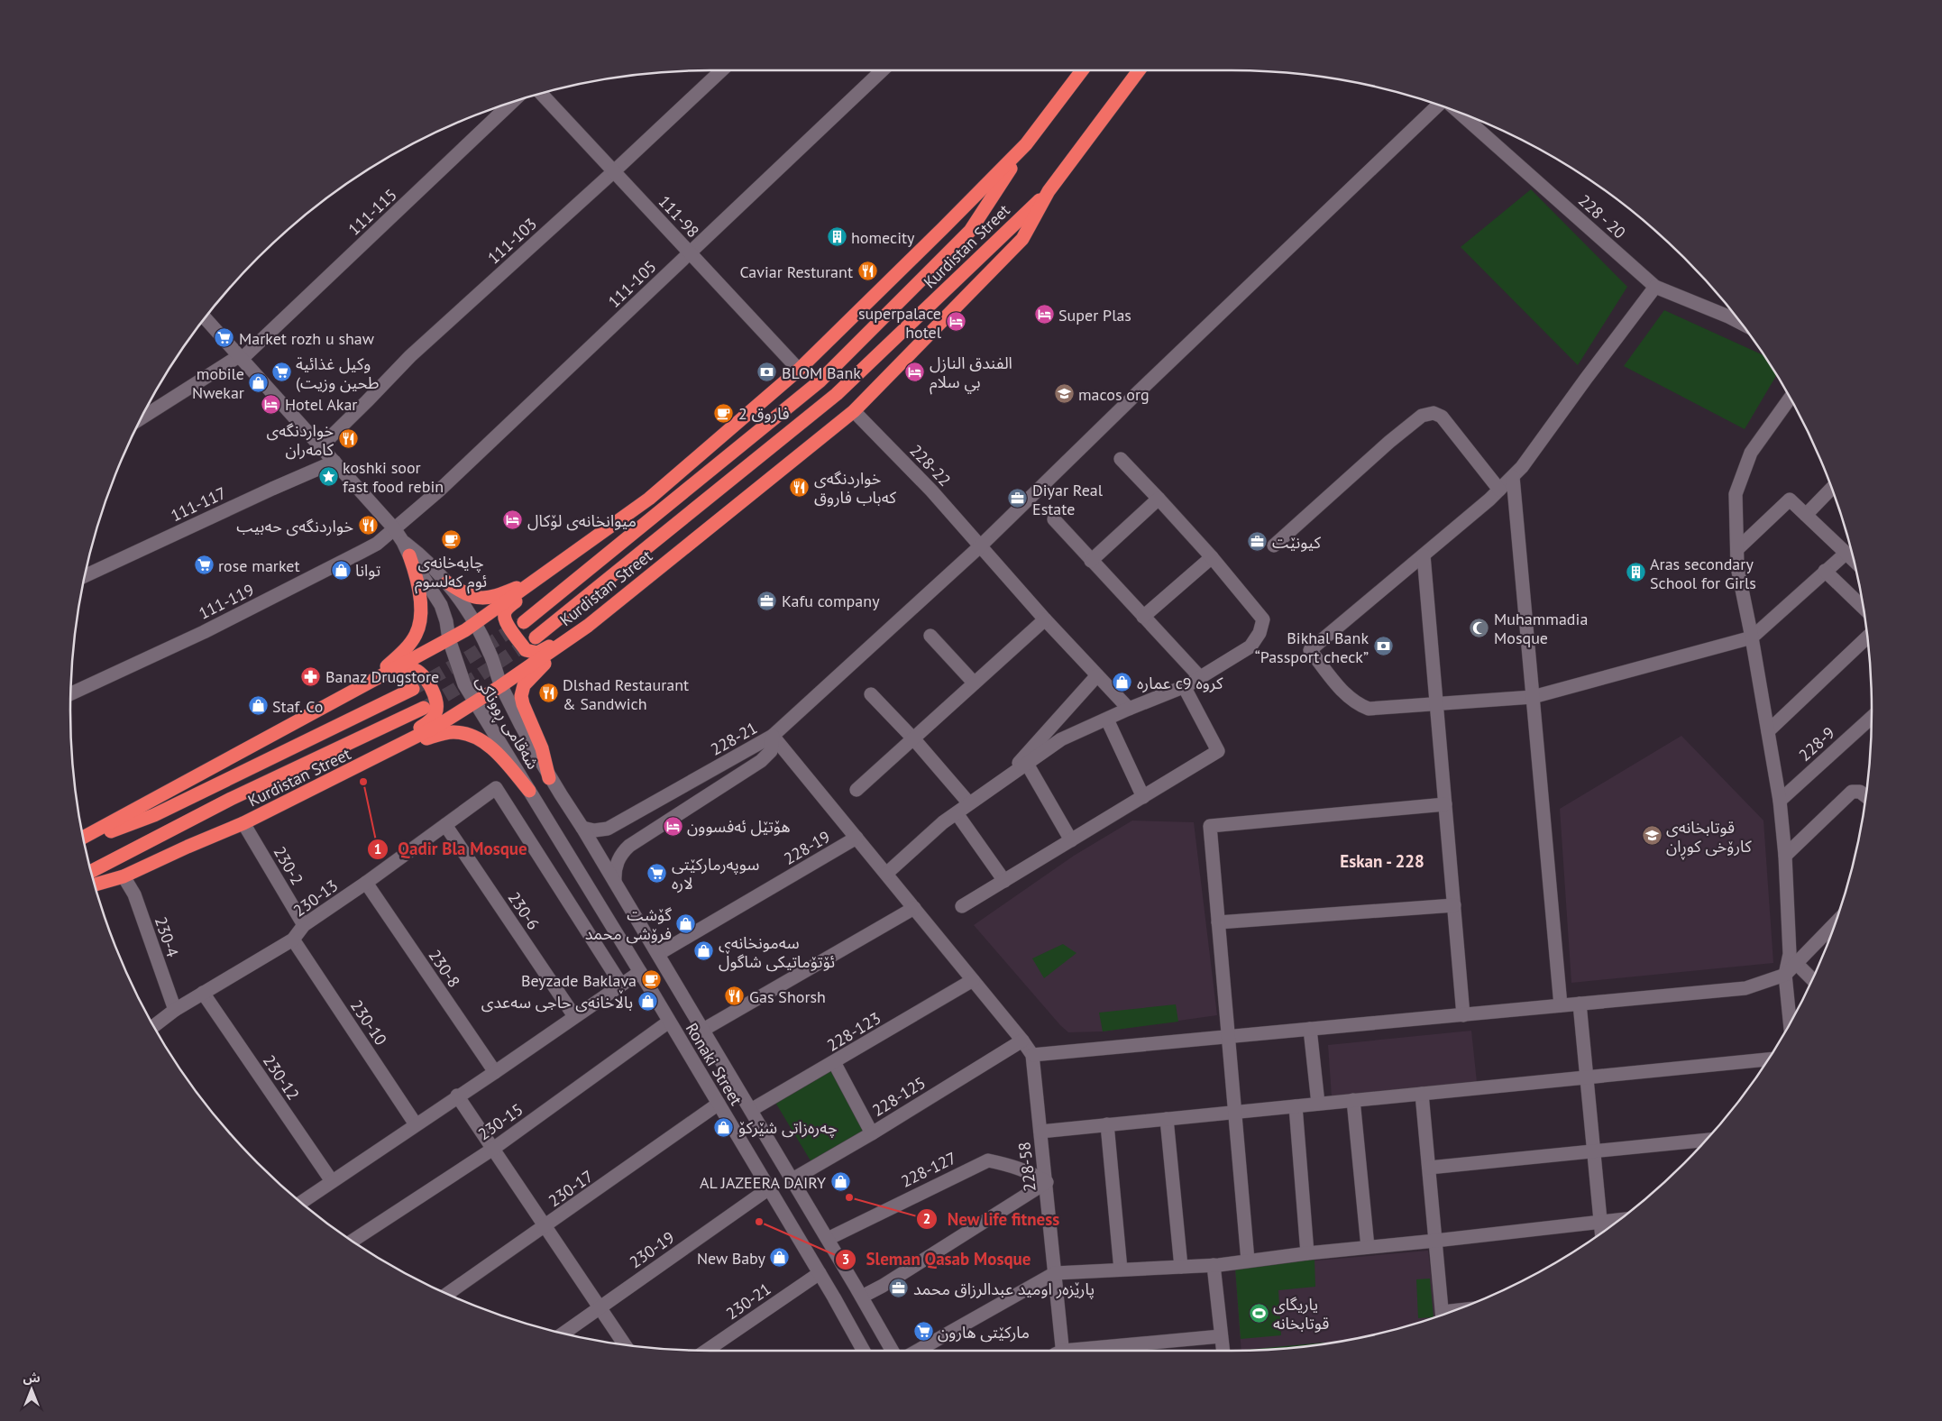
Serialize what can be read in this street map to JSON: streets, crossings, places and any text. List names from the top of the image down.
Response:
{
  "streets": {
    "highway": ["Kurdistan Street"],
    "street": [
      "111-115",
      "111-98",
      "228 - 20",
      "111-103",
      "111-105",
      "228-22",
      "111-117",
      "111-119",
      "شەقامی ڕووناکی",
      "228-21",
      "228-9",
      "228-19",
      "230-2",
      "230-13",
      "230-6",
      "230-4",
      "230-8",
      "230-10",
      "228-123",
      "Ronaki Street",
      "230-12",
      "228-125",
      "230-15",
      "228-58",
      "228-127",
      "230-17",
      "230-19",
      "230-21"
    ]
  },
  "crossings": [
    ["111-98", "111-103"],
    ["111-98", "Kurdistan Street"],
    ["111-98", "111-105"],
    ["Kurdistan Street", "228-22"],
    ["Kurdistan Street", "شەقامی ڕووناکی"],
    ["Kurdistan Street", "230-2"],
    ["Kurdistan Street", "230-4"],
    ["111-105", "111-119"],
    ["شەقامی ڕووناکی", "Ronaki Street"],
    ["228-21", "Ronaki Street"],
    ["228-19", "Ronaki Street"],
    ["230-2", "230-13"],
    ["230-13", "230-6"],
    ["230-13", "230-4"],
    ["230-13", "230-8"],
    ["230-13", "230-10"],
    ["230-13", "230-12"],
    ["228-123", "Ronaki Street"],
    ["Ronaki Street", "228-125"],
    ["Ronaki Street", "230-15"],
    ["Ronaki Street", "228-127"],
    ["Ronaki Street", "230-17"],
    ["Ronaki Street", "230-19"],
    ["Ronaki Street", "230-21"],
    ["228-58", "228-127"]
  ],
  "districts": ["Eskan - 228"],
  "places": {
    "building": ["homecity", "Aras secondary School for Girls"],
    "restaurant": [
      "Caviar Resturant",
      "خواردنگەی کامەران",
      "خواردنگەی کەباب فاروق",
      "خواردنگەی حەبیب",
      "Dlshad Restaurant & Sandwich",
      "Gas Shorsh"
    ],
    "hotel": [
      "Super Plas",
      "superpalace hotel",
      "الفندق النازل بي سلام",
      "Hotel Akar",
      "میوانخانەی لۆکال",
      "هۆتێل ئەفسوون"
    ],
    "supermarket": [
      "Market rozh u shaw",
      "وكيل غذائية (طحين وزيت",
      "rose market",
      "سوپەرمارکێتی لارە",
      "مارکێتی هارون"
    ],
    "bank": ["BLOM Bank", "Bikhal Bank “Passport check”"],
    "shop": [
      "mobile Nwekar",
      "توانا",
      "عماره c9 كروه",
      "Staf. Co",
      "گۆشت فرۆشی محمد",
      "سەمونخانەی ئۆتۆماتیکی شاگوڵ",
      "باڵاخانەی حاجی سەعدی",
      "چەرەزاتی شێرکۆ",
      "AL JAZEERA DAIRY",
      "New Baby"
    ],
    "school or university": ["macos org", "قوتابخانەی کارۆخی کوڕان"],
    "cafe": ["فاروق 2", "چایەخانەی ئوم کەلسوم", "Beyzade Baklava"],
    "place": ["koshki soor fast food rebin"],
    "office": [
      "Diyar Real Estate",
      "کیونێت",
      "Kafu company",
      "پارێزەر اومید عبدالرزاق محمد"
    ],
    "mosque": ["Muhammadia Mosque"],
    "pharmacy": ["Banaz Drugstore"],
    "other": ["Qadir Bla Mosque", "New life fitness", "Sleman Qasab Mosque"],
    "sports": ["یاریگای قوتابخانە"]
  },
  "north": "top"
}
